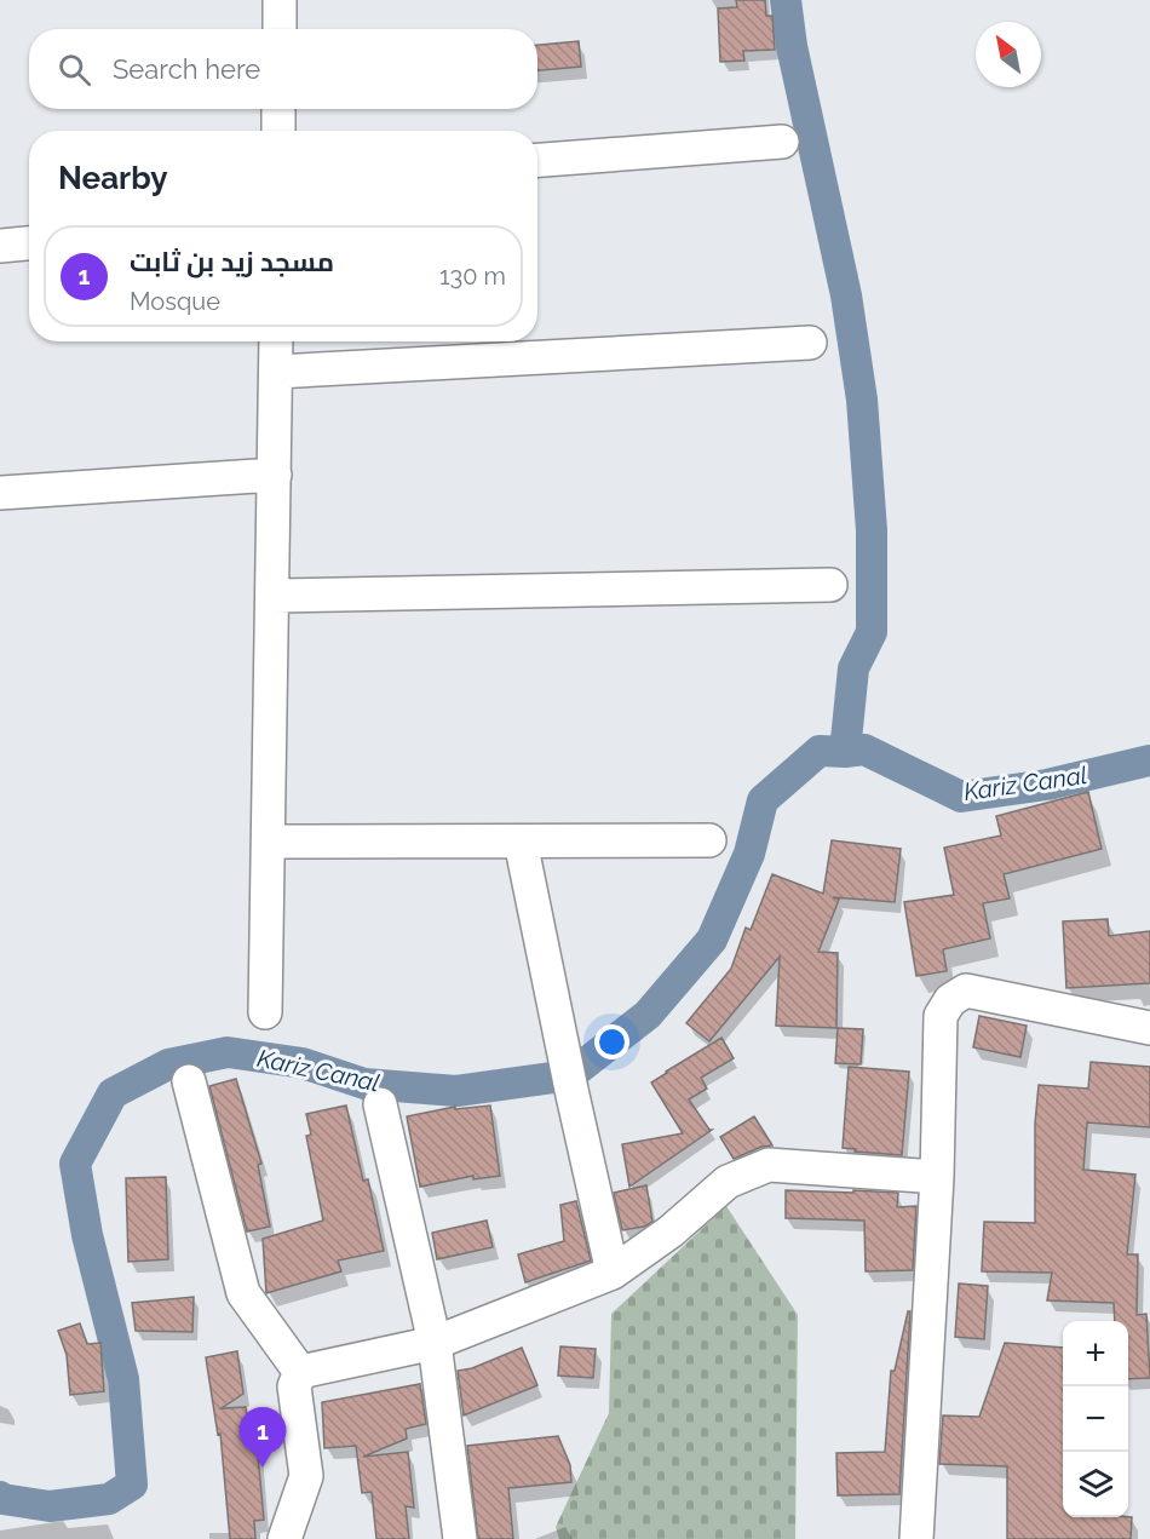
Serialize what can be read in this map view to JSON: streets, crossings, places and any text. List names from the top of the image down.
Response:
{
  "water": ["Kariz Canal"],
  "north": "top left",
  "page": {
    "search": "Search here",
    "heading": "Nearby",
    "list": [
      {
        "mark": "1",
        "name": "مسجد زید بن ثابت",
        "note": "Mosque",
        "value": "130 m"
      }
    ],
    "map_buttons": ["+", "−"],
    "pins": "1"
  }
}
